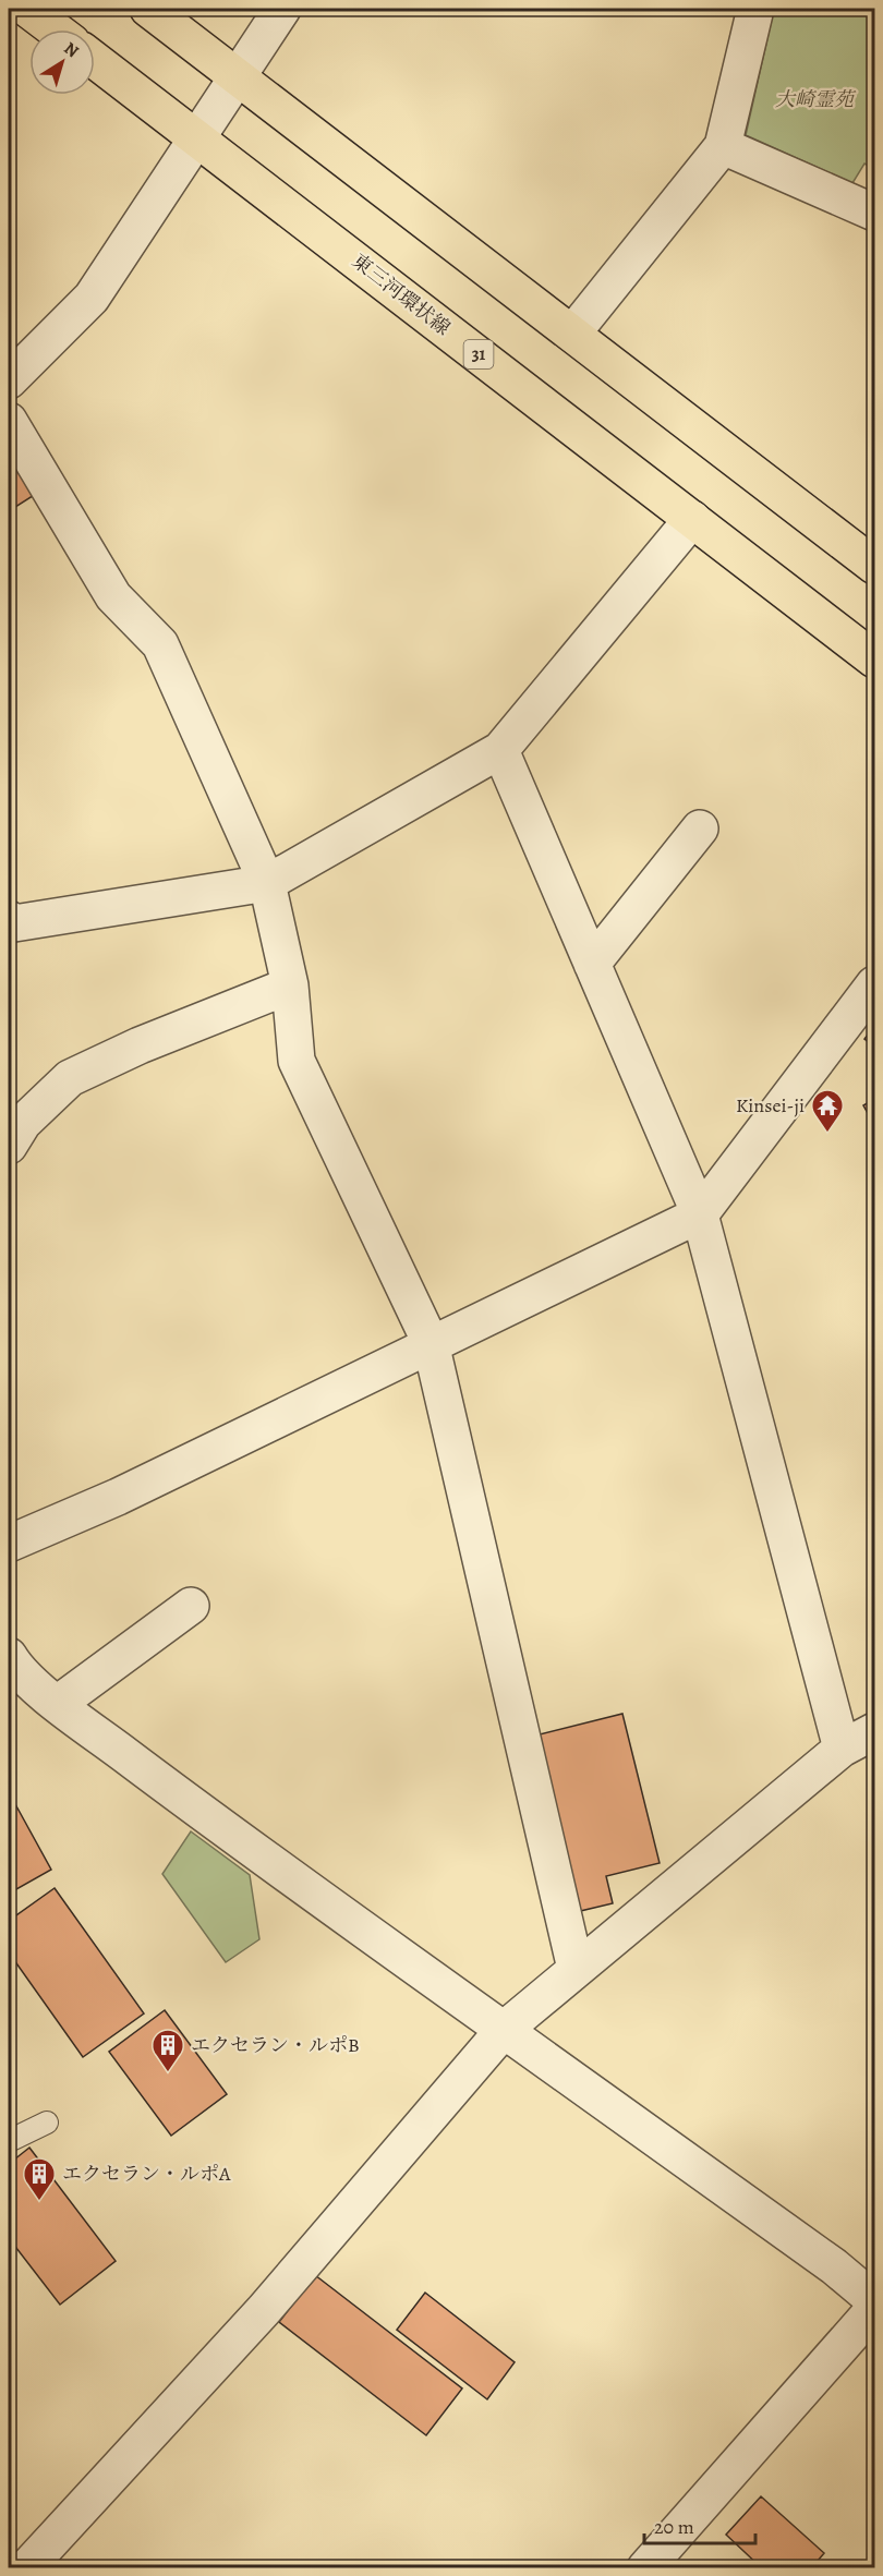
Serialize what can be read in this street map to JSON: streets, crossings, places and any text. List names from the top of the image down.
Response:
{
  "streets": {
    "main road": ["東三河環状線", "31"]
  },
  "parks": ["大崎霊苑"],
  "places": {
    "temple": ["Kinsei-ji"],
    "building": ["エクセラン・ルポB", "エクセラン・ルポA"]
  },
  "scale_bar": "20 m",
  "north": "top right"
}
